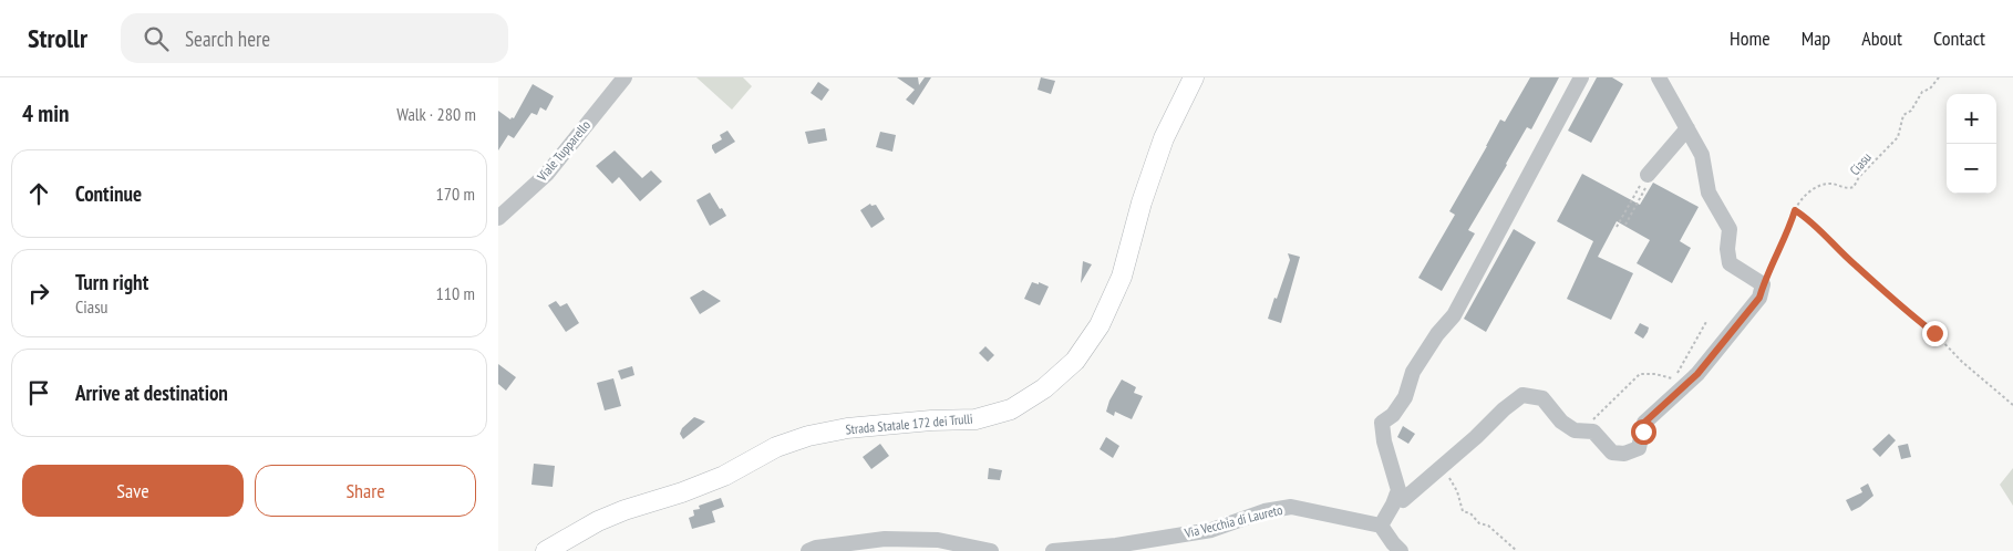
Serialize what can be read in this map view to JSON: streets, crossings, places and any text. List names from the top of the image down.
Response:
{
  "streets": {
    "main road": ["Strada Statale 172 dei Trulli"],
    "street": ["Viale Tupparello", "Via Vecchia di Laureto"],
    "path": ["Ciasu"]
  },
  "page": {
    "header": "Strollr",
    "search": "Search here",
    "nav": [
      "Home",
      "Map",
      "About",
      "Contact"
    ],
    "heading": ["4 min", "Walk · 280 m"],
    "map_buttons": ["+", "−"],
    "list": [
      ["Continue", "170 m"],
      ["Turn right", "Ciasu", "110 m"],
      "Arrive at destination"
    ],
    "buttons": ["Save", "Share"]
  }
}
